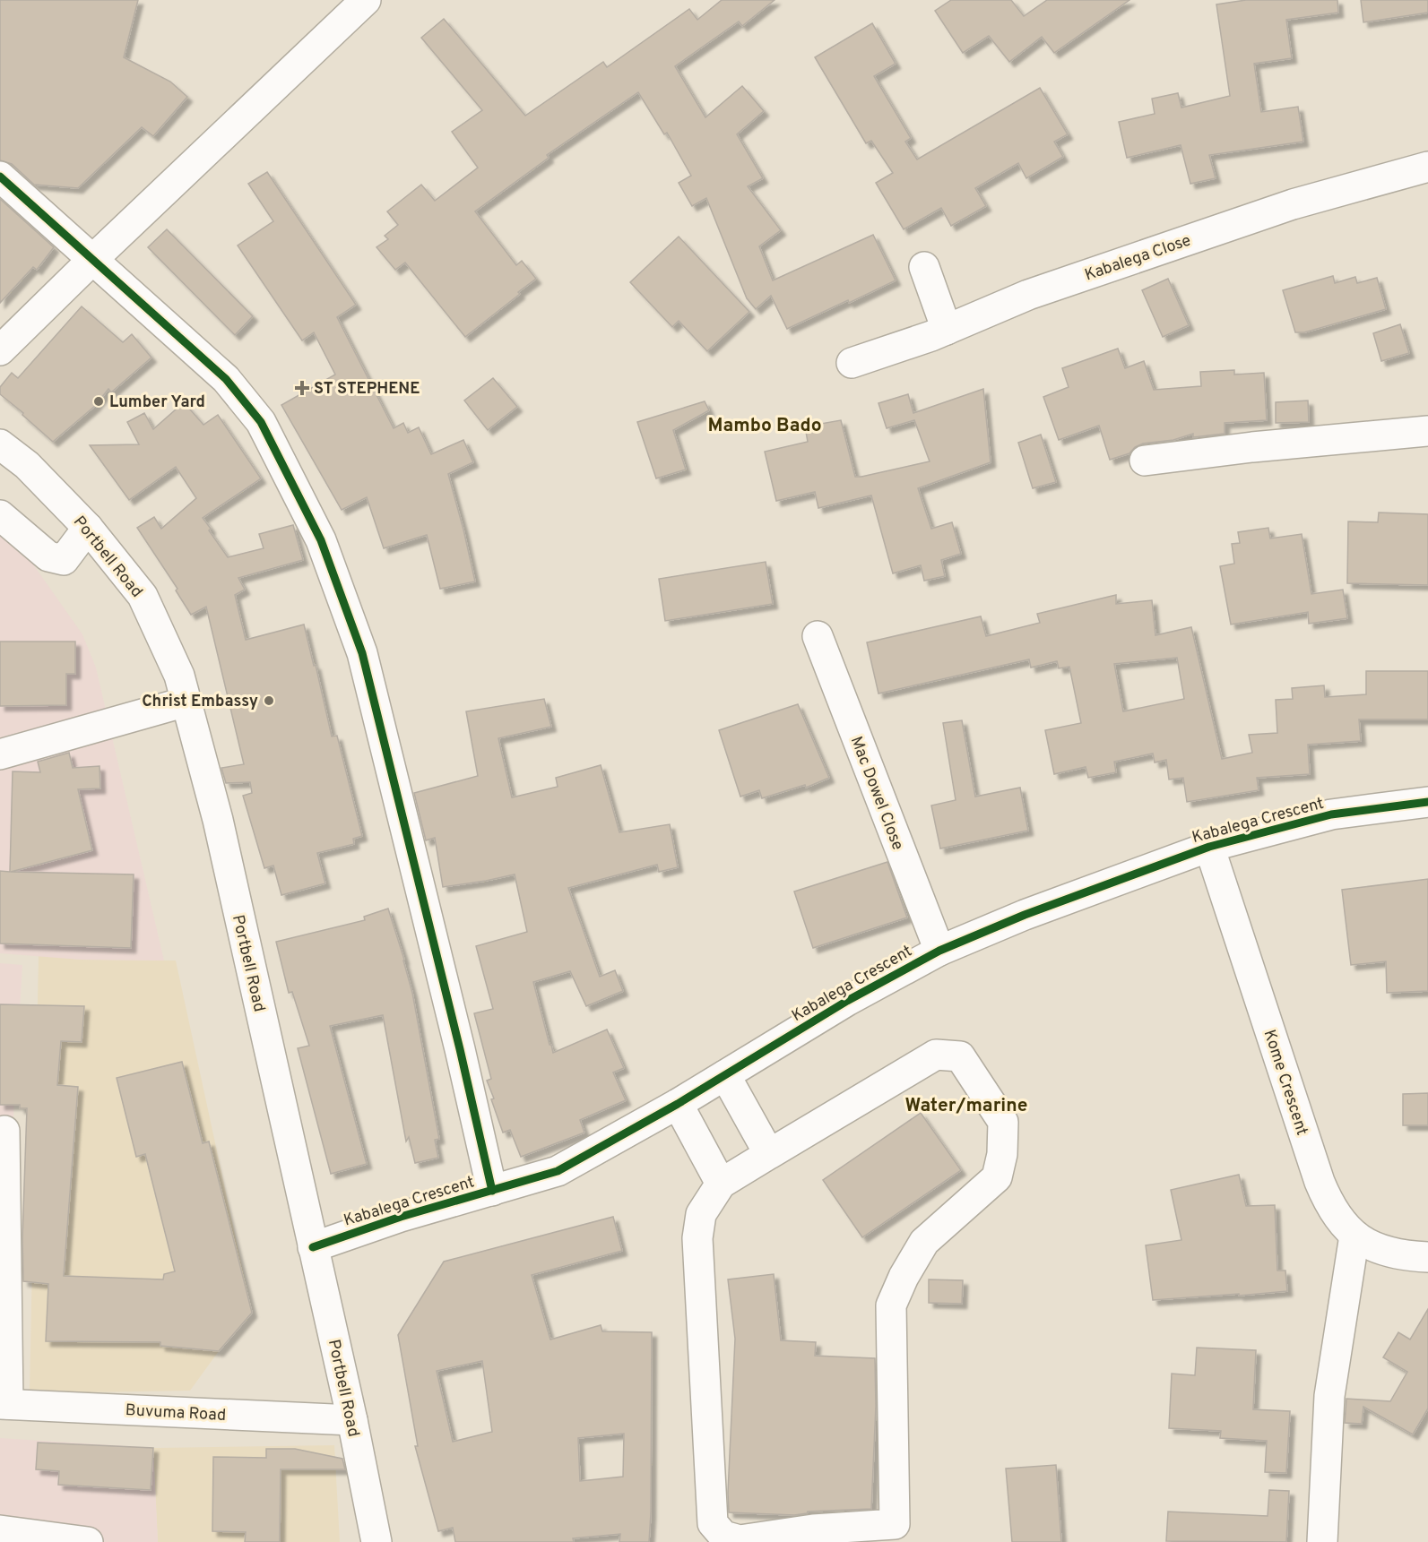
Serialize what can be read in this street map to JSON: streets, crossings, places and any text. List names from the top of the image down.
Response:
{
  "streets": {
    "street": [
      "Kabalega Close",
      "Portbell Road",
      "Mac Dowel Close",
      "Kabalega Crescent",
      "Kome Crescent",
      "Buvuma Road"
    ]
  },
  "crossings": [
    ["Portbell Road", "Kabalega Crescent"],
    ["Portbell Road", "Buvuma Road"],
    ["Mac Dowel Close", "Kabalega Crescent"],
    ["Kabalega Crescent", "Kome Crescent"]
  ],
  "districts": ["Mambo Bado", "Water/marine"],
  "places": {
    "health": ["ST STEPHENE"],
    "other": ["Lumber Yard", "Christ Embassy"]
  }
}
